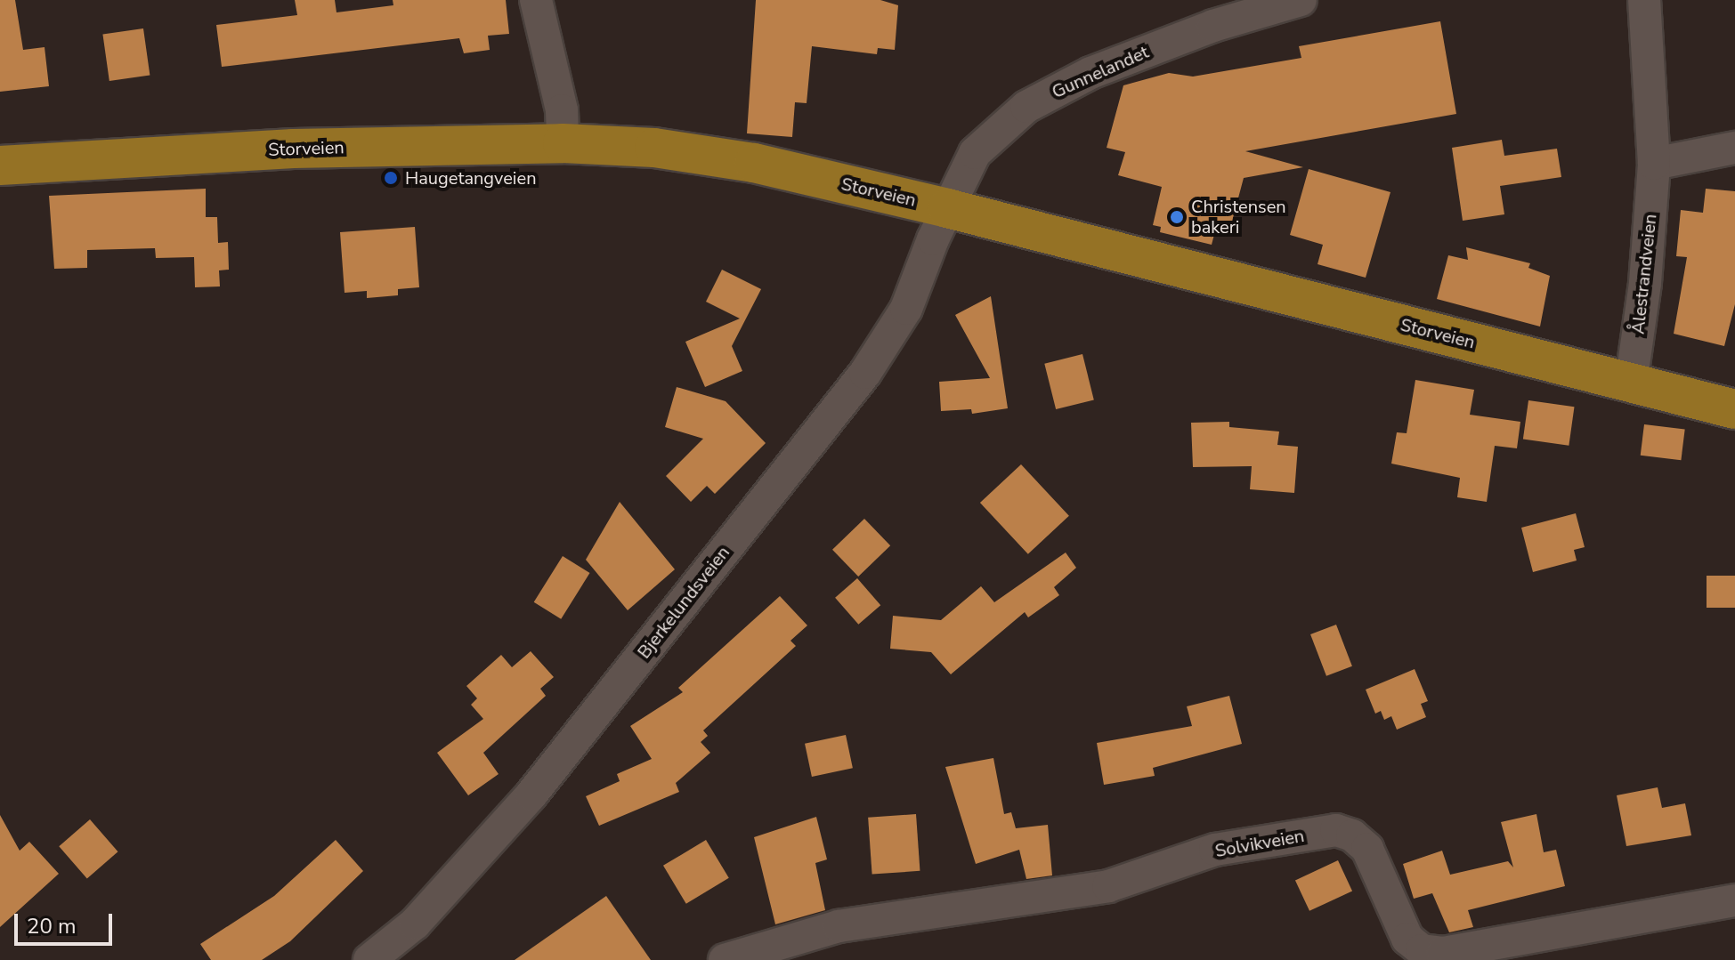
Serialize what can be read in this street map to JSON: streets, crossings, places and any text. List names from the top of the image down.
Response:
{
  "streets": {
    "main road": ["Storveien"],
    "street": [
      "Gunnelandet",
      "Ålestrandveien",
      "Bjerkelundsveien",
      "Solvikveien"
    ]
  },
  "crossings": [
    ["Gunnelandet", "Storveien"],
    ["Gunnelandet", "Bjerkelundsveien"],
    ["Storveien", "Ålestrandveien"],
    ["Storveien", "Bjerkelundsveien"]
  ],
  "places": ["Haugetangveien", "Christensen bakeri"],
  "scale_bar": "20 m"
}
